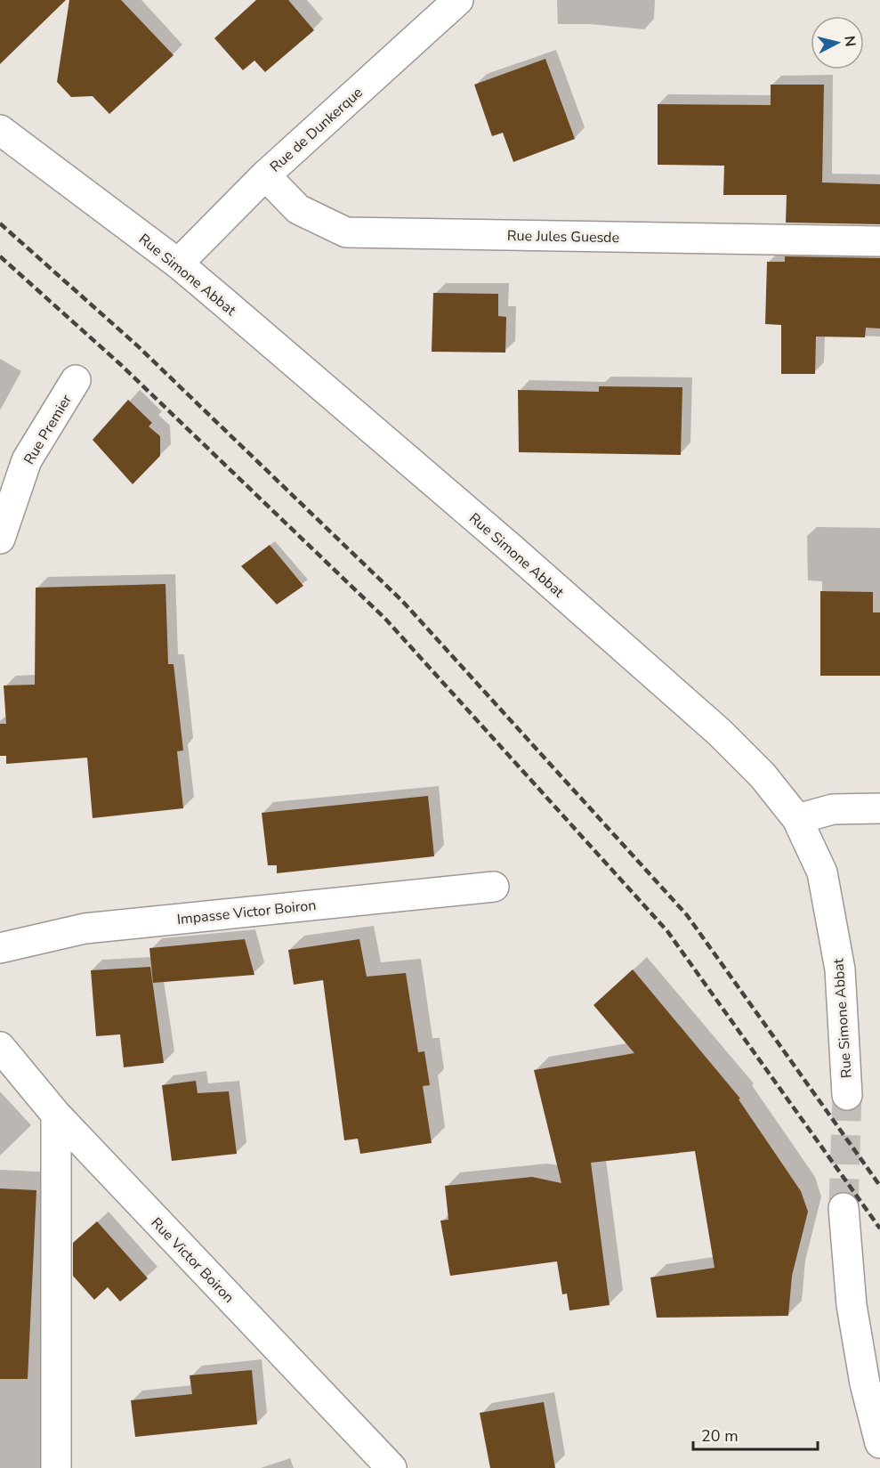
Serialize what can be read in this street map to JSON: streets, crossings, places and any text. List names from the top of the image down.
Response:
{
  "streets": {
    "street": [
      "Rue de Dunkerque",
      "Rue Jules Guesde",
      "Rue Simone Abbat",
      "Rue Premier",
      "Impasse Victor Boiron",
      "Rue Victor Boiron"
    ]
  },
  "crossings": [
    ["Rue de Dunkerque", "Rue Jules Guesde"],
    ["Rue de Dunkerque", "Rue Simone Abbat"]
  ],
  "scale_bar": "20 m",
  "north": "right"
}
